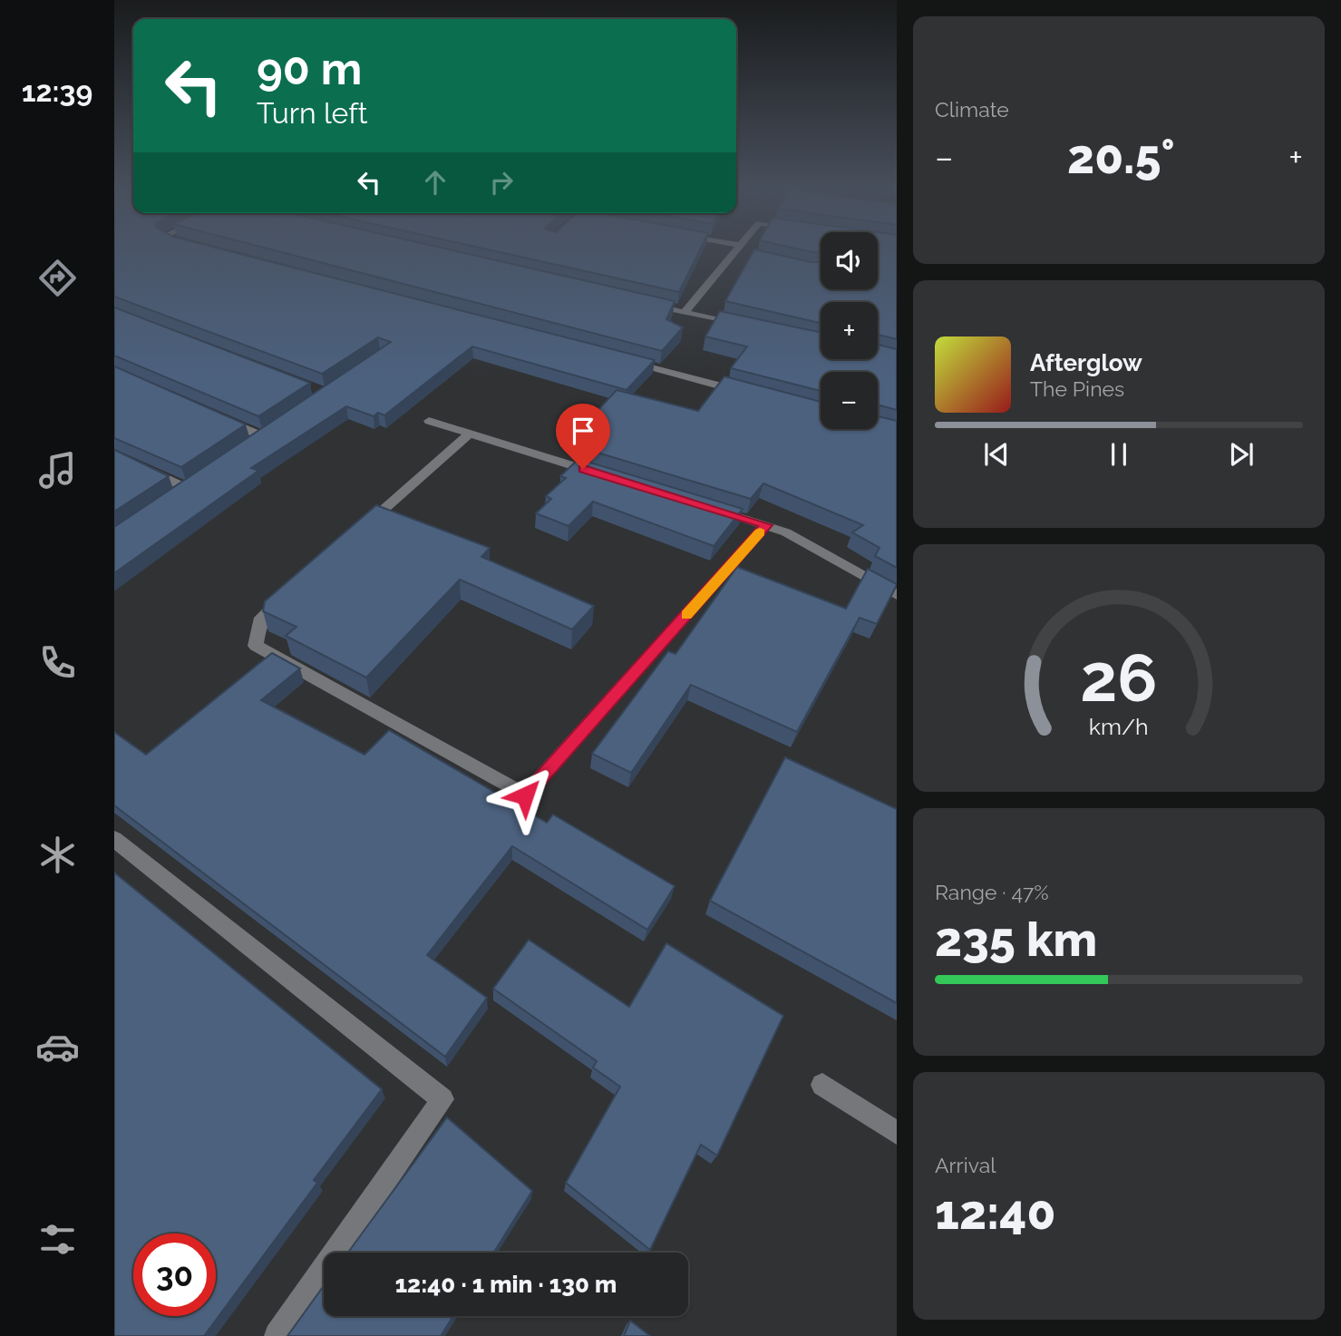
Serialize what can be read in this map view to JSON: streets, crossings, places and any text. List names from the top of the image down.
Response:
{
  "page": {
    "tabs": "12:39",
    "tile": [
      "Climate",
      ["Range · 47%", "235 km"],
      ["Arrival", "12:40"]
    ],
    "turn": ["90 m", "Turn left"],
    "heat": ["−", "20.5°", "+"],
    "map_buttons": ["+", "−"],
    "song": ["Afterglow", "The Pines"],
    "limit": "30",
    "trip": "12:40 · 1 min · 130 m",
    "gauge": ["26", "km/h"]
  }
}
